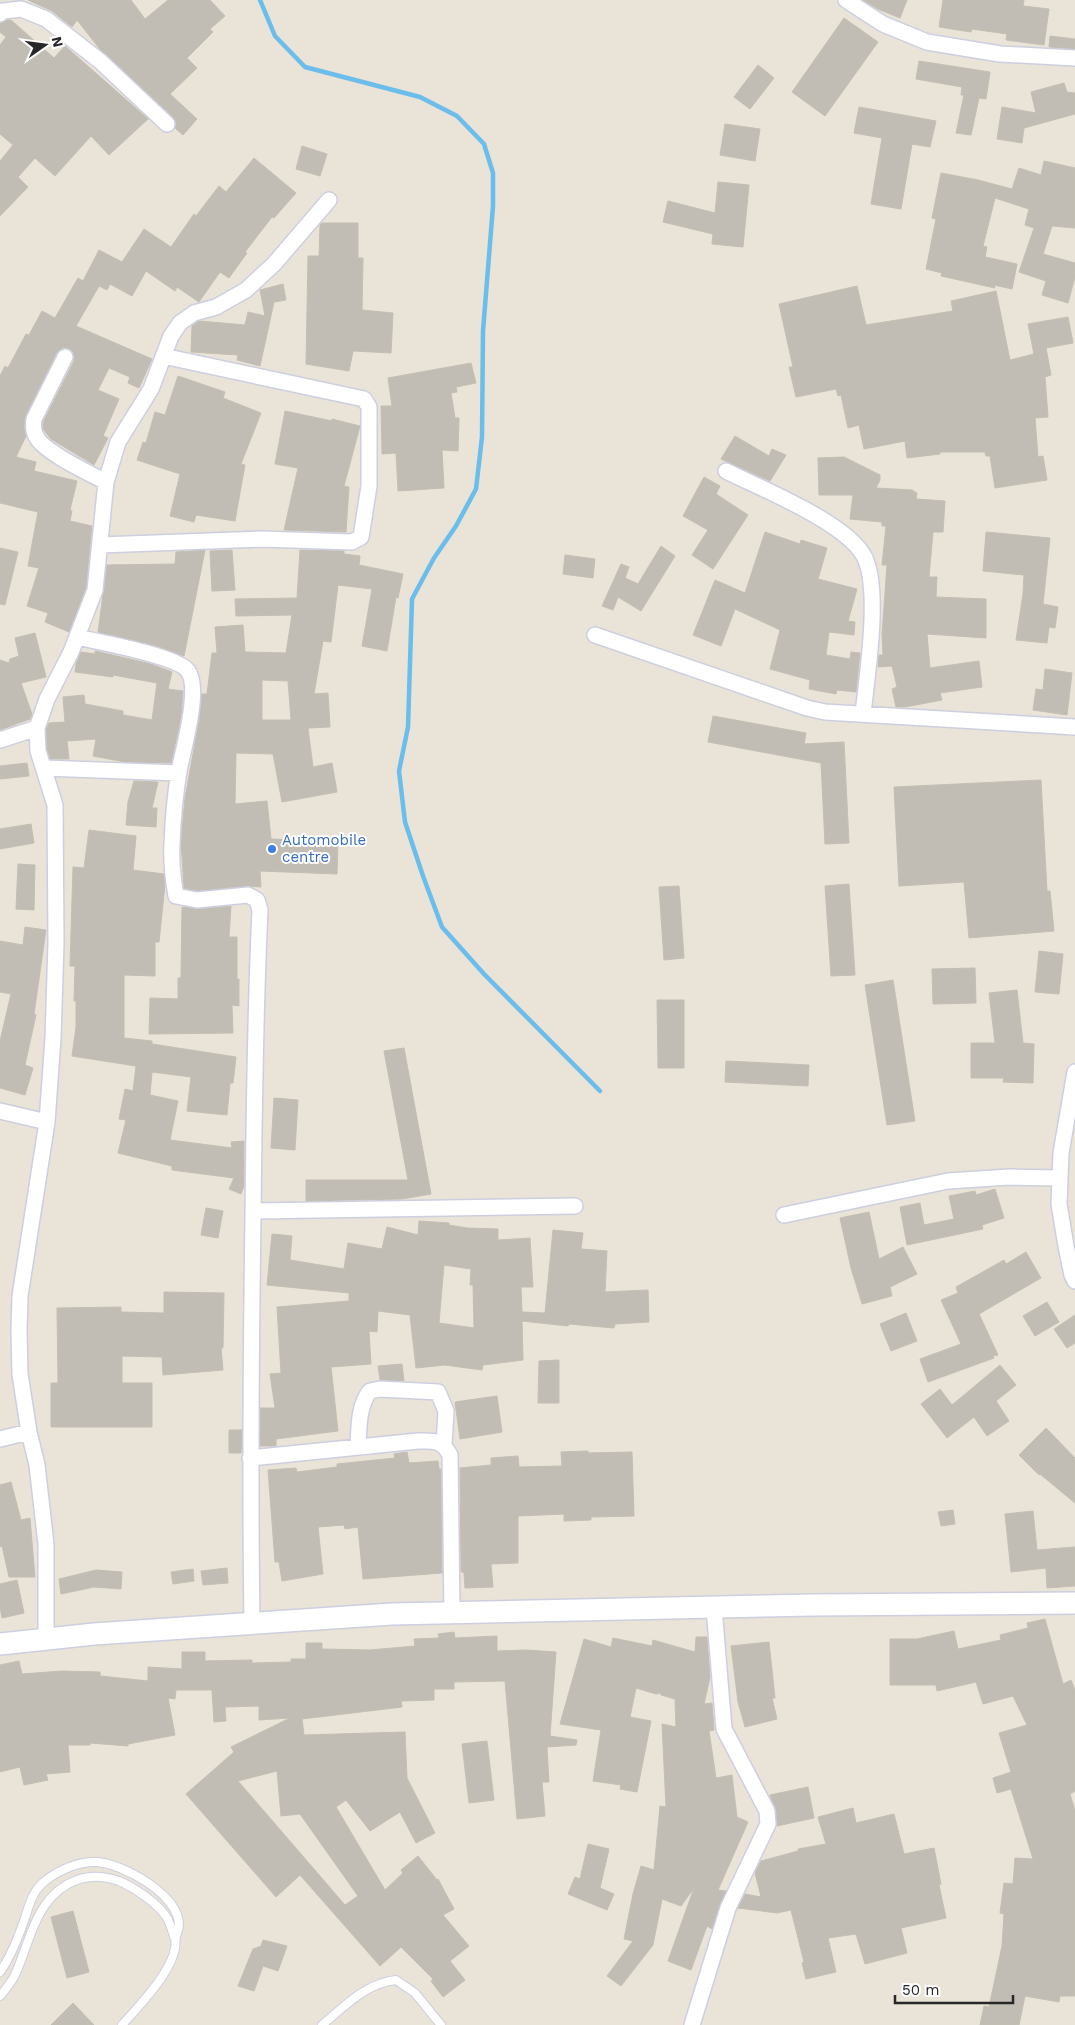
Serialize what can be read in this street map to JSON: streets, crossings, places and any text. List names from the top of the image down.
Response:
{
  "places": ["Automobile centre"],
  "scale_bar": "50 m",
  "north": "right"
}
